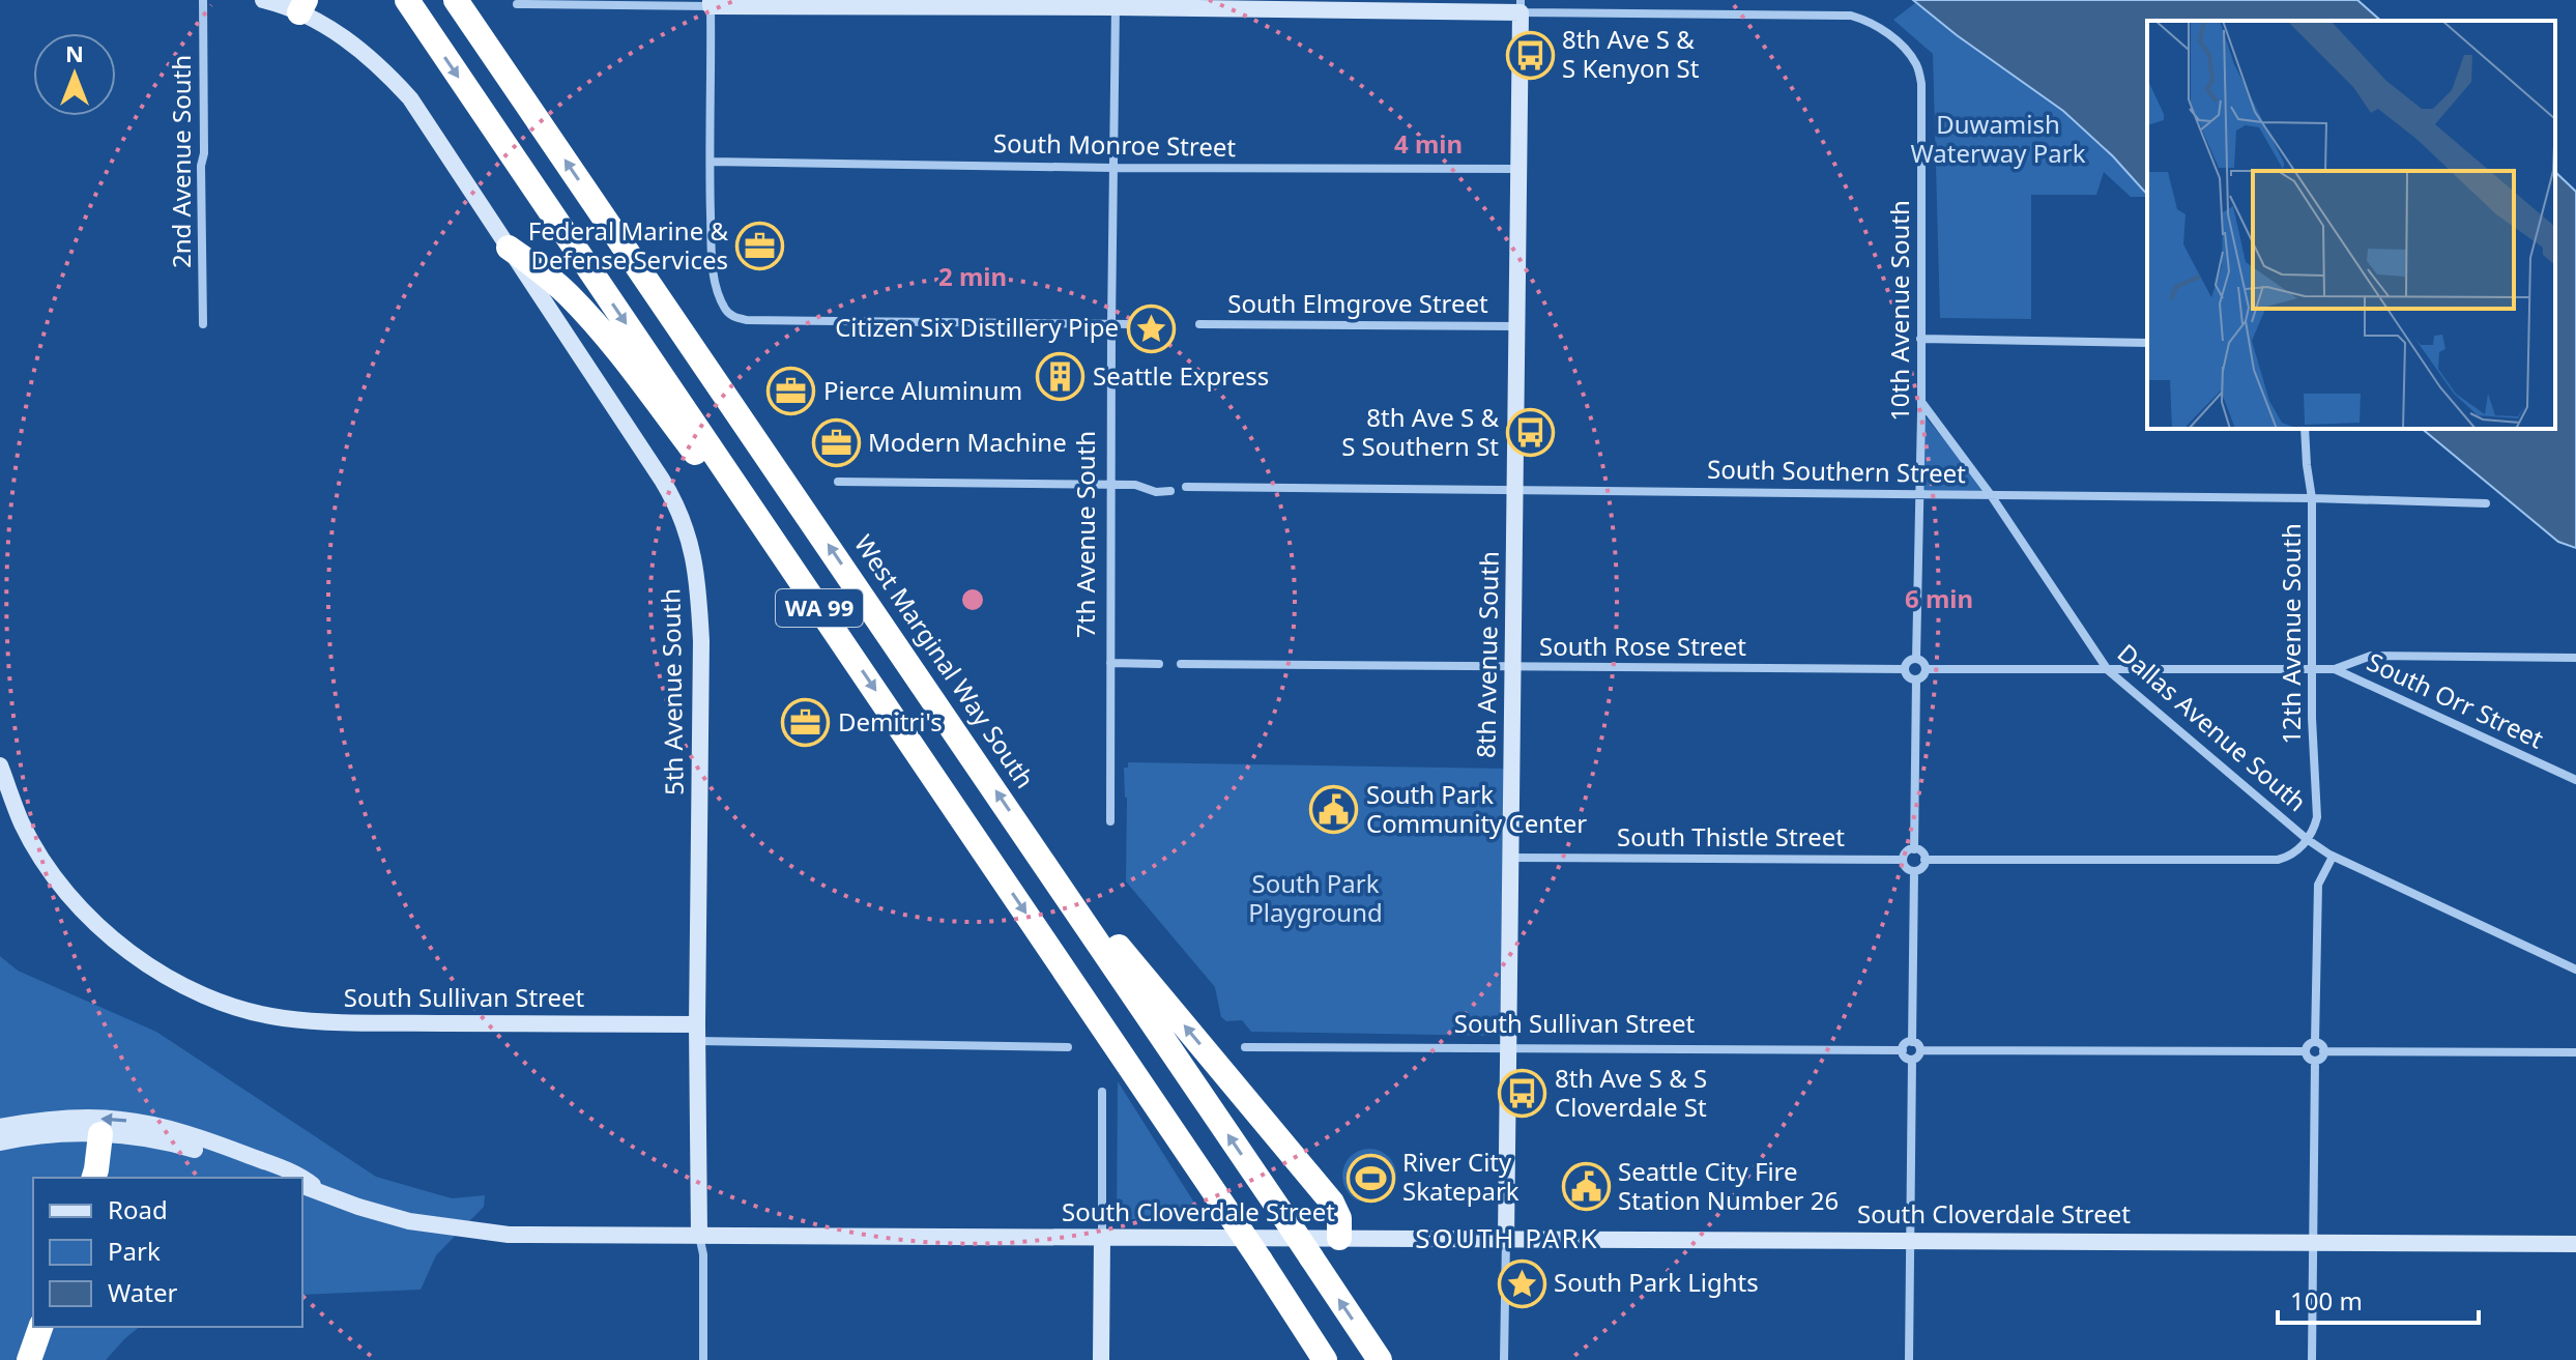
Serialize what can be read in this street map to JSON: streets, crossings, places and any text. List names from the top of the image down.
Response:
{
  "streets": {
    "highway": ["WA 99", "West Marginal Way South"],
    "street": [
      "South Monroe Street",
      "2nd Avenue South",
      "South Elmgrove Street",
      "10th Avenue South",
      "South Southern Street",
      "7th Avenue South",
      "12th Avenue South",
      "South Rose Street",
      "8th Avenue South",
      "5th Avenue South",
      "South Orr Street",
      "Dallas Avenue South",
      "South Thistle Street",
      "South Sullivan Street",
      "South Cloverdale Street"
    ]
  },
  "crossings": [
    ["South Monroe Street", "7th Avenue South"],
    ["South Monroe Street", "8th Avenue South"],
    ["South Elmgrove Street", "8th Avenue South"],
    ["10th Avenue South", "South Southern Street"],
    ["10th Avenue South", "South Rose Street"],
    ["10th Avenue South", "8th Avenue South"],
    ["10th Avenue South", "Dallas Avenue South"],
    ["South Southern Street", "12th Avenue South"],
    ["South Southern Street", "8th Avenue South"],
    ["South Southern Street", "Dallas Avenue South"],
    ["12th Avenue South", "South Orr Street"],
    ["12th Avenue South", "Dallas Avenue South"],
    ["South Rose Street", "8th Avenue South"],
    ["8th Avenue South", "South Thistle Street"],
    ["8th Avenue South", "South Sullivan Street"],
    ["8th Avenue South", "South Cloverdale Street"],
    ["5th Avenue South", "South Sullivan Street"],
    ["5th Avenue South", "South Cloverdale Street"]
  ],
  "districts": ["SOUTH PARK"],
  "parks": ["Duwamish Waterway Park", "South Park Playground"],
  "places": {
    "bus stop": ["8th Ave S & S Kenyon St", "8th Ave S & S Southern St", "8th Ave S & S Cloverdale St"],
    "office": [
      "Federal Marine & Defense Services",
      "Pierce Aluminum",
      "Modern Machine",
      "Demitri's"
    ],
    "place": ["Citizen Six Distillery Pipe", "South Park Lights"],
    "building": ["Seattle Express"],
    "public building": ["South Park Community Center", "Seattle City Fire Station Number 26"],
    "sports": ["River City Skatepark"]
  },
  "legend": ["Road", "Park", "Water"],
  "scale_bar": "100 m",
  "north": "top",
  "rings": ["4 min", "2 min", "6 min"]
}
